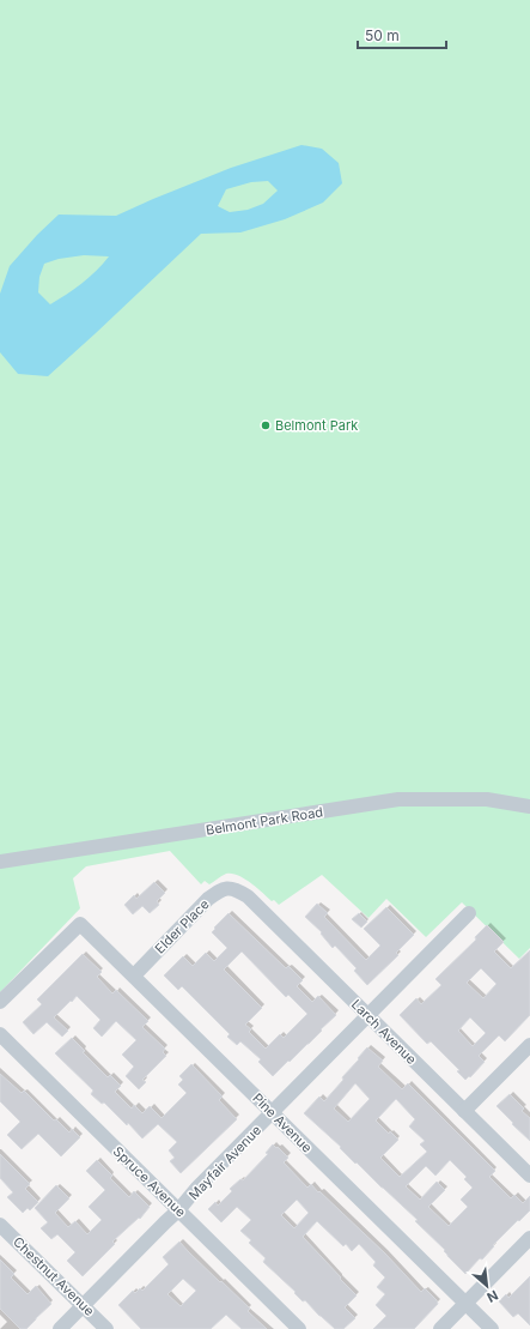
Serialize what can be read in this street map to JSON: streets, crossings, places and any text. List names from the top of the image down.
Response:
{
  "streets": {
    "street": [
      "Belmont Park Road",
      "Elder Place",
      "Larch Avenue",
      "Pine Avenue",
      "Mayfair Avenue",
      "Spruce Avenue",
      "Chestnut Avenue"
    ]
  },
  "crossings": [
    ["Elder Place", "Larch Avenue"],
    ["Elder Place", "Pine Avenue"],
    ["Larch Avenue", "Mayfair Avenue"],
    ["Pine Avenue", "Mayfair Avenue"],
    ["Mayfair Avenue", "Spruce Avenue"],
    ["Mayfair Avenue", "Chestnut Avenue"]
  ],
  "places": ["Belmont Park"],
  "scale_bar": "50 m",
  "north": "bottom right"
}
